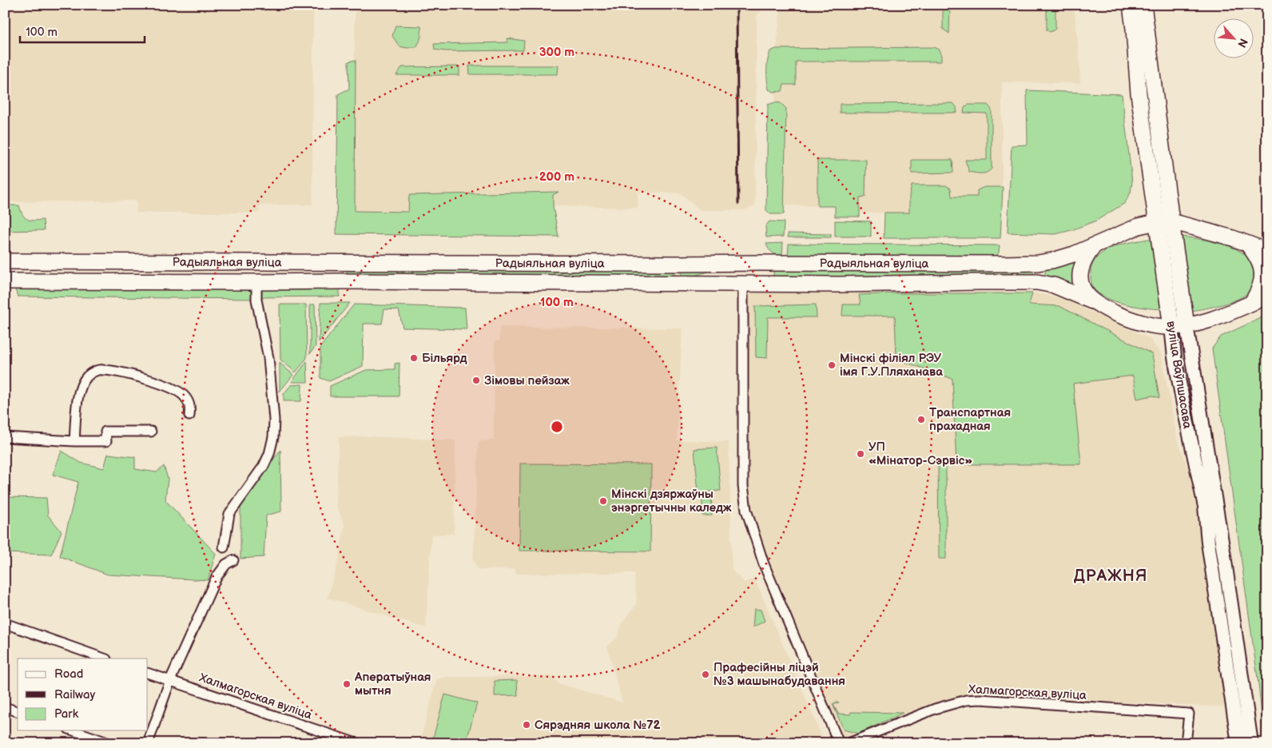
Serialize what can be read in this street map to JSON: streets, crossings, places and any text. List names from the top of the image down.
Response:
{
  "streets": {
    "main road": ["Радыяльная вуліца", "вуліца Ваўпшасава"],
    "street": ["Халмагорская вуліца"]
  },
  "crossings": [
    ["Радыяльная вуліца", "вуліца Ваўпшасава"]
  ],
  "districts": ["ДРАЖНЯ"],
  "places": [
    "Більярд",
    "Мінскі філіял РЭУ імя Г.У.Пляханава",
    "Зімовы пейзаж",
    "Транспартная прахадная",
    "УП «Мінатор-Сэрвіс»",
    "Мінскі дзяржаўны энэргетычны каледж",
    "Прафесійны ліцэй №3 машынабудавання",
    "Аператыўная мытня",
    "Сярэдняя школа №72"
  ],
  "legend": ["Road", "Railway", "Park"],
  "scale_bar": "100 m",
  "north": "bottom right",
  "rings": ["300 m", "200 m", "100 m"]
}
